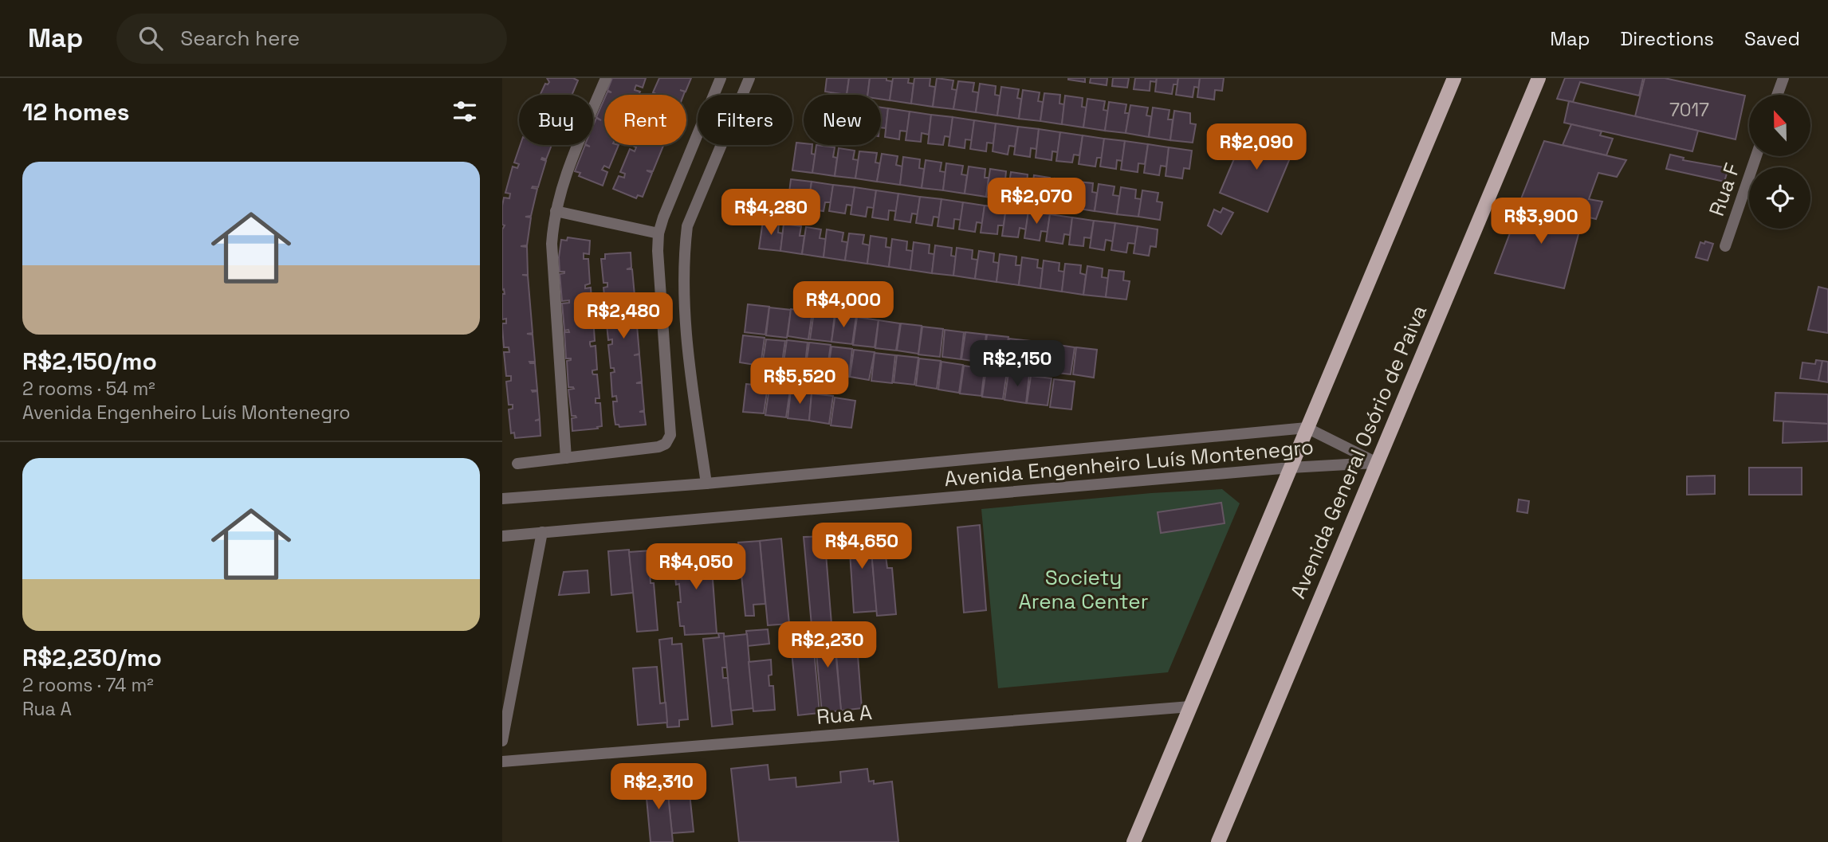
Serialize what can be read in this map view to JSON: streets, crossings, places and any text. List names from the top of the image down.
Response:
{
  "streets": {
    "main road": ["Avenida General Osório de Paiva"],
    "street": ["Rua F", "Avenida Engenheiro Luís Montenegro", "Rua A"]
  },
  "crossings": [
    ["Avenida General Osório de Paiva", "Avenida Engenheiro Luís Montenegro"]
  ],
  "parks": ["Society Arena Center"],
  "house_numbers": ["7017"],
  "north": "top",
  "page": {
    "header": "Map",
    "search": "Search here",
    "nav": ["Map", "Directions", "Saved"],
    "heading": "12 homes",
    "chip": [
      "Buy",
      "Rent",
      "Filters",
      "New"
    ],
    "price": [
      "R$2,090",
      "R$2,070",
      "R$4,280",
      "R$3,900",
      "R$4,000",
      "R$2,480",
      "R$2,150",
      "R$5,520",
      "R$4,650",
      "R$4,050",
      "R$2,230",
      "R$2,310"
    ],
    "list": [
      {
        "name": "R$2,150/mo",
        "note": "2 rooms · 54 m² · Avenida Engenheiro Luís Montenegro"
      },
      {
        "name": "R$2,230/mo",
        "note": "2 rooms · 74 m² · Rua A"
      }
    ]
  }
}
